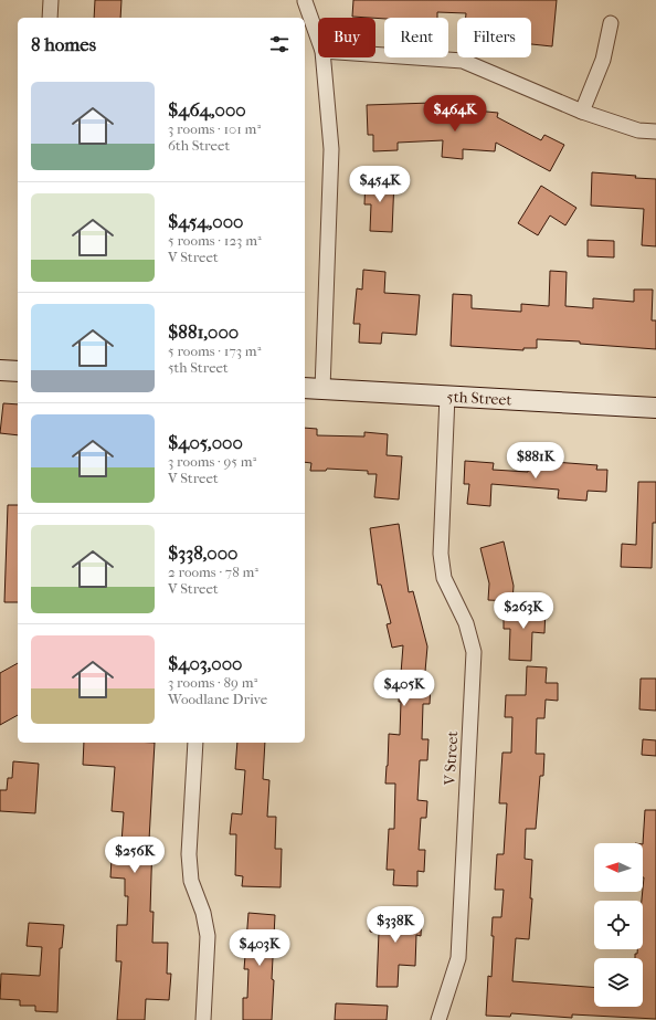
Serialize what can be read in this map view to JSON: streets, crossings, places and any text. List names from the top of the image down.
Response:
{
  "streets": {
    "main road": ["5th Street"],
    "street": ["V Street"]
  },
  "crossings": [
    ["5th Street", "V Street"]
  ],
  "north": "left",
  "page": {
    "chip": ["Buy", "Rent", "Filters"],
    "heading": "8 homes",
    "list": [
      {
        "name": "$464,000",
        "note": "3 rooms · 101 m² · 6th Street"
      },
      {
        "name": "$454,000",
        "note": "5 rooms · 123 m² · V Street"
      },
      {
        "name": "$881,000",
        "note": "5 rooms · 173 m² · 5th Street"
      },
      {
        "name": "$405,000",
        "note": "3 rooms · 95 m² · V Street"
      },
      {
        "name": "$338,000",
        "note": "2 rooms · 78 m² · V Street"
      },
      {
        "name": "$403,000",
        "note": "3 rooms · 89 m² · Woodlane Drive"
      }
    ],
    "price": [
      "$464K",
      "$454K",
      "$881K",
      "$263K",
      "$405K",
      "$256K",
      "$338K",
      "$403K"
    ]
  }
}
